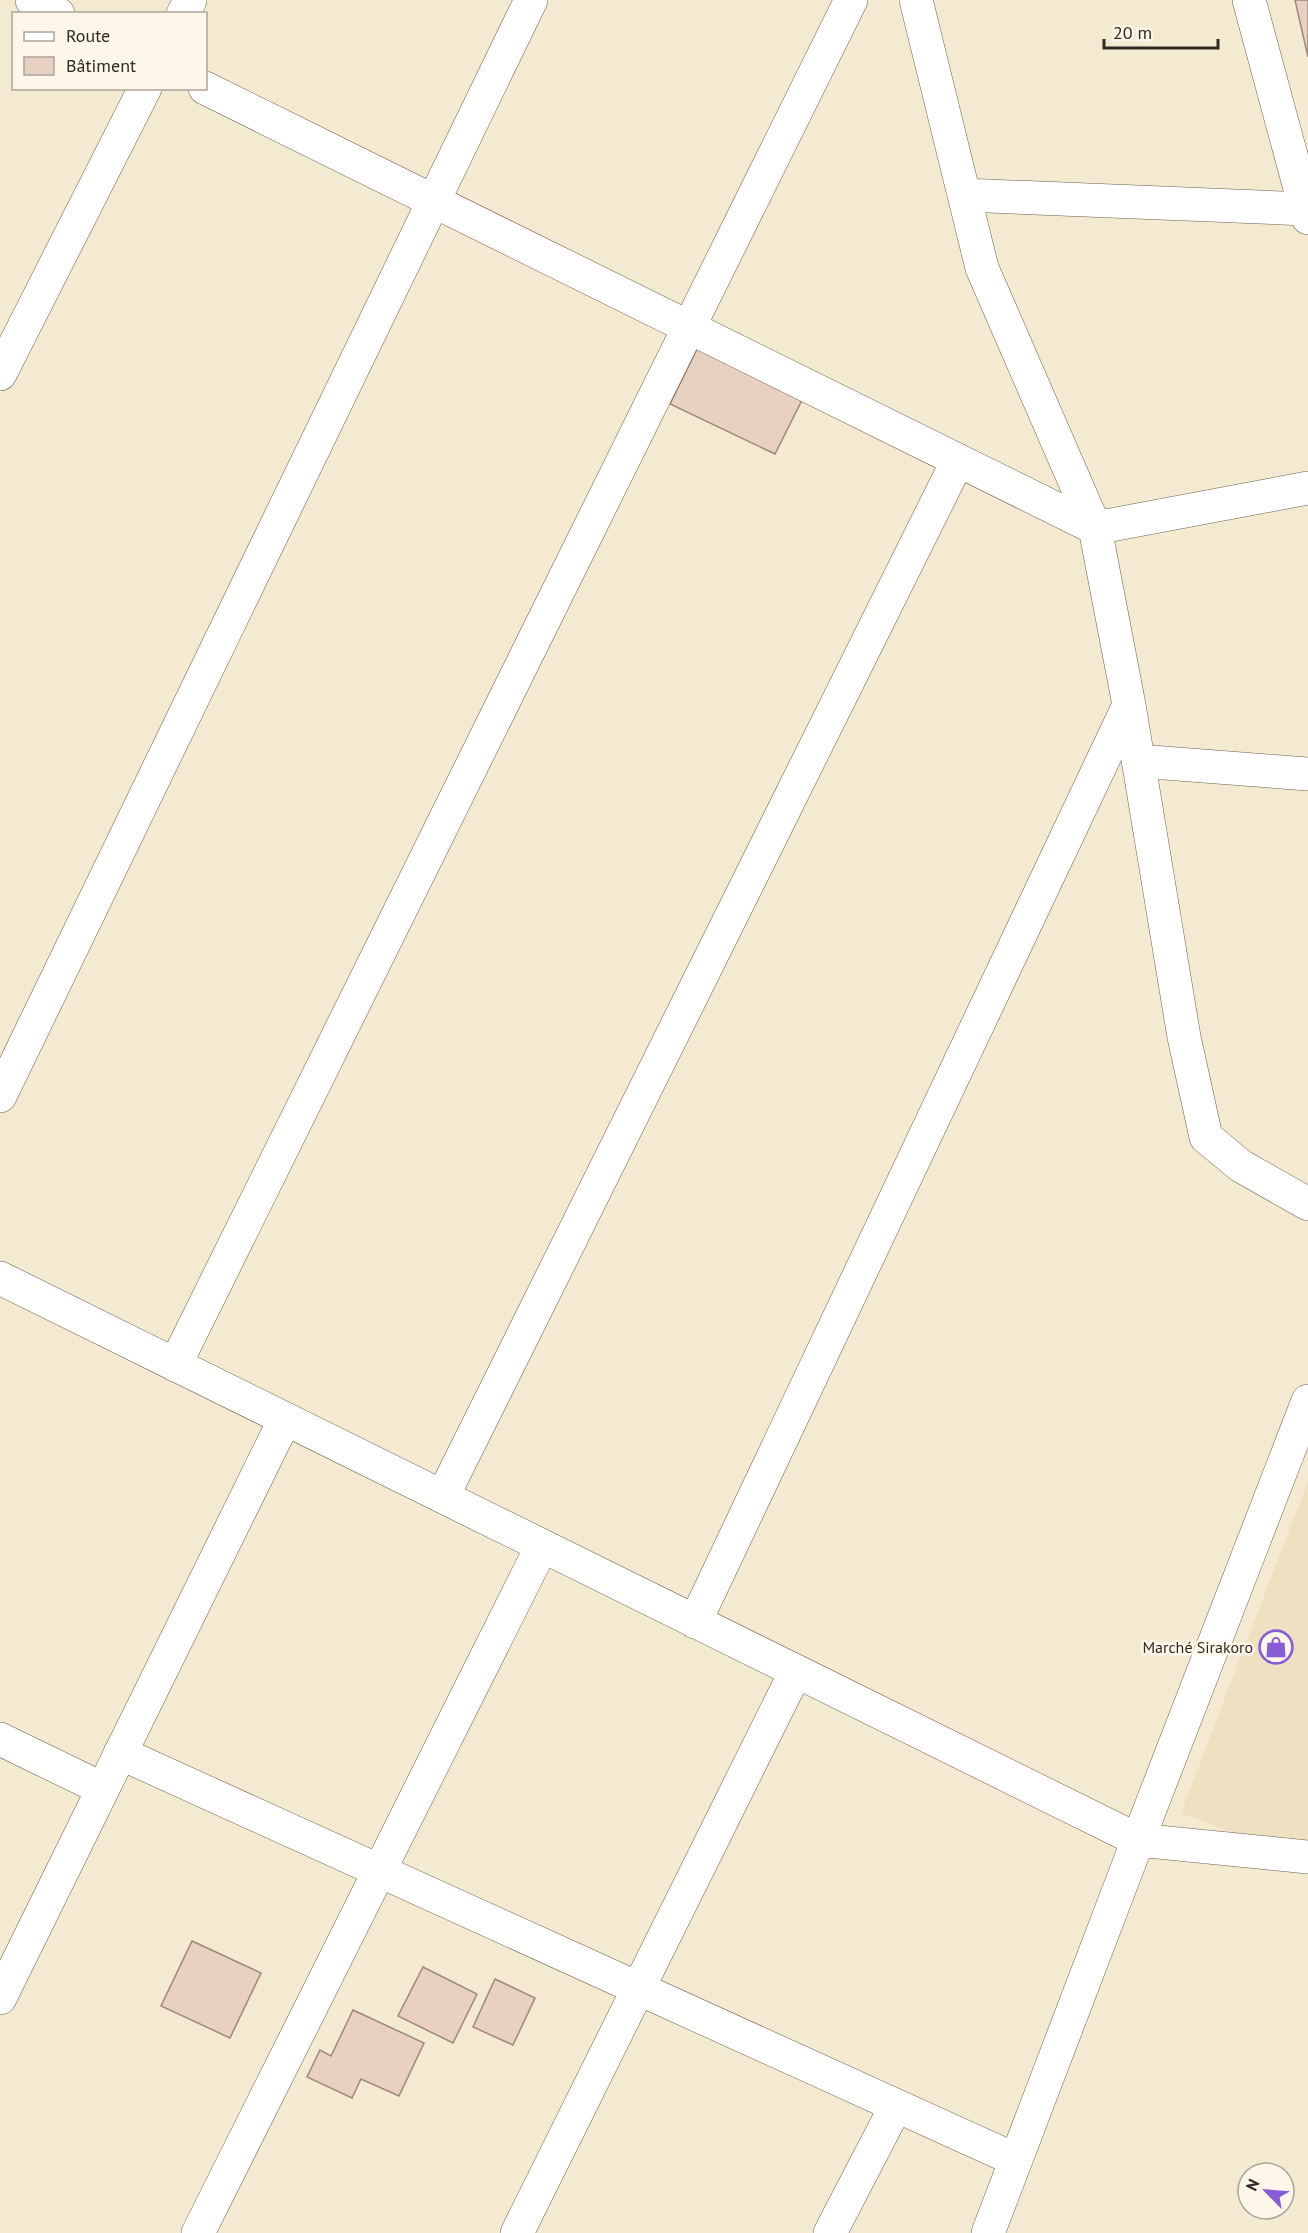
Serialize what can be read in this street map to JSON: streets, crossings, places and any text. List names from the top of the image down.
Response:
{
  "places": {
    "shop": ["Marché Sirakoro"]
  },
  "legend": ["Route", "Bâtiment"],
  "scale_bar": "20 m",
  "north": "top left"
}
